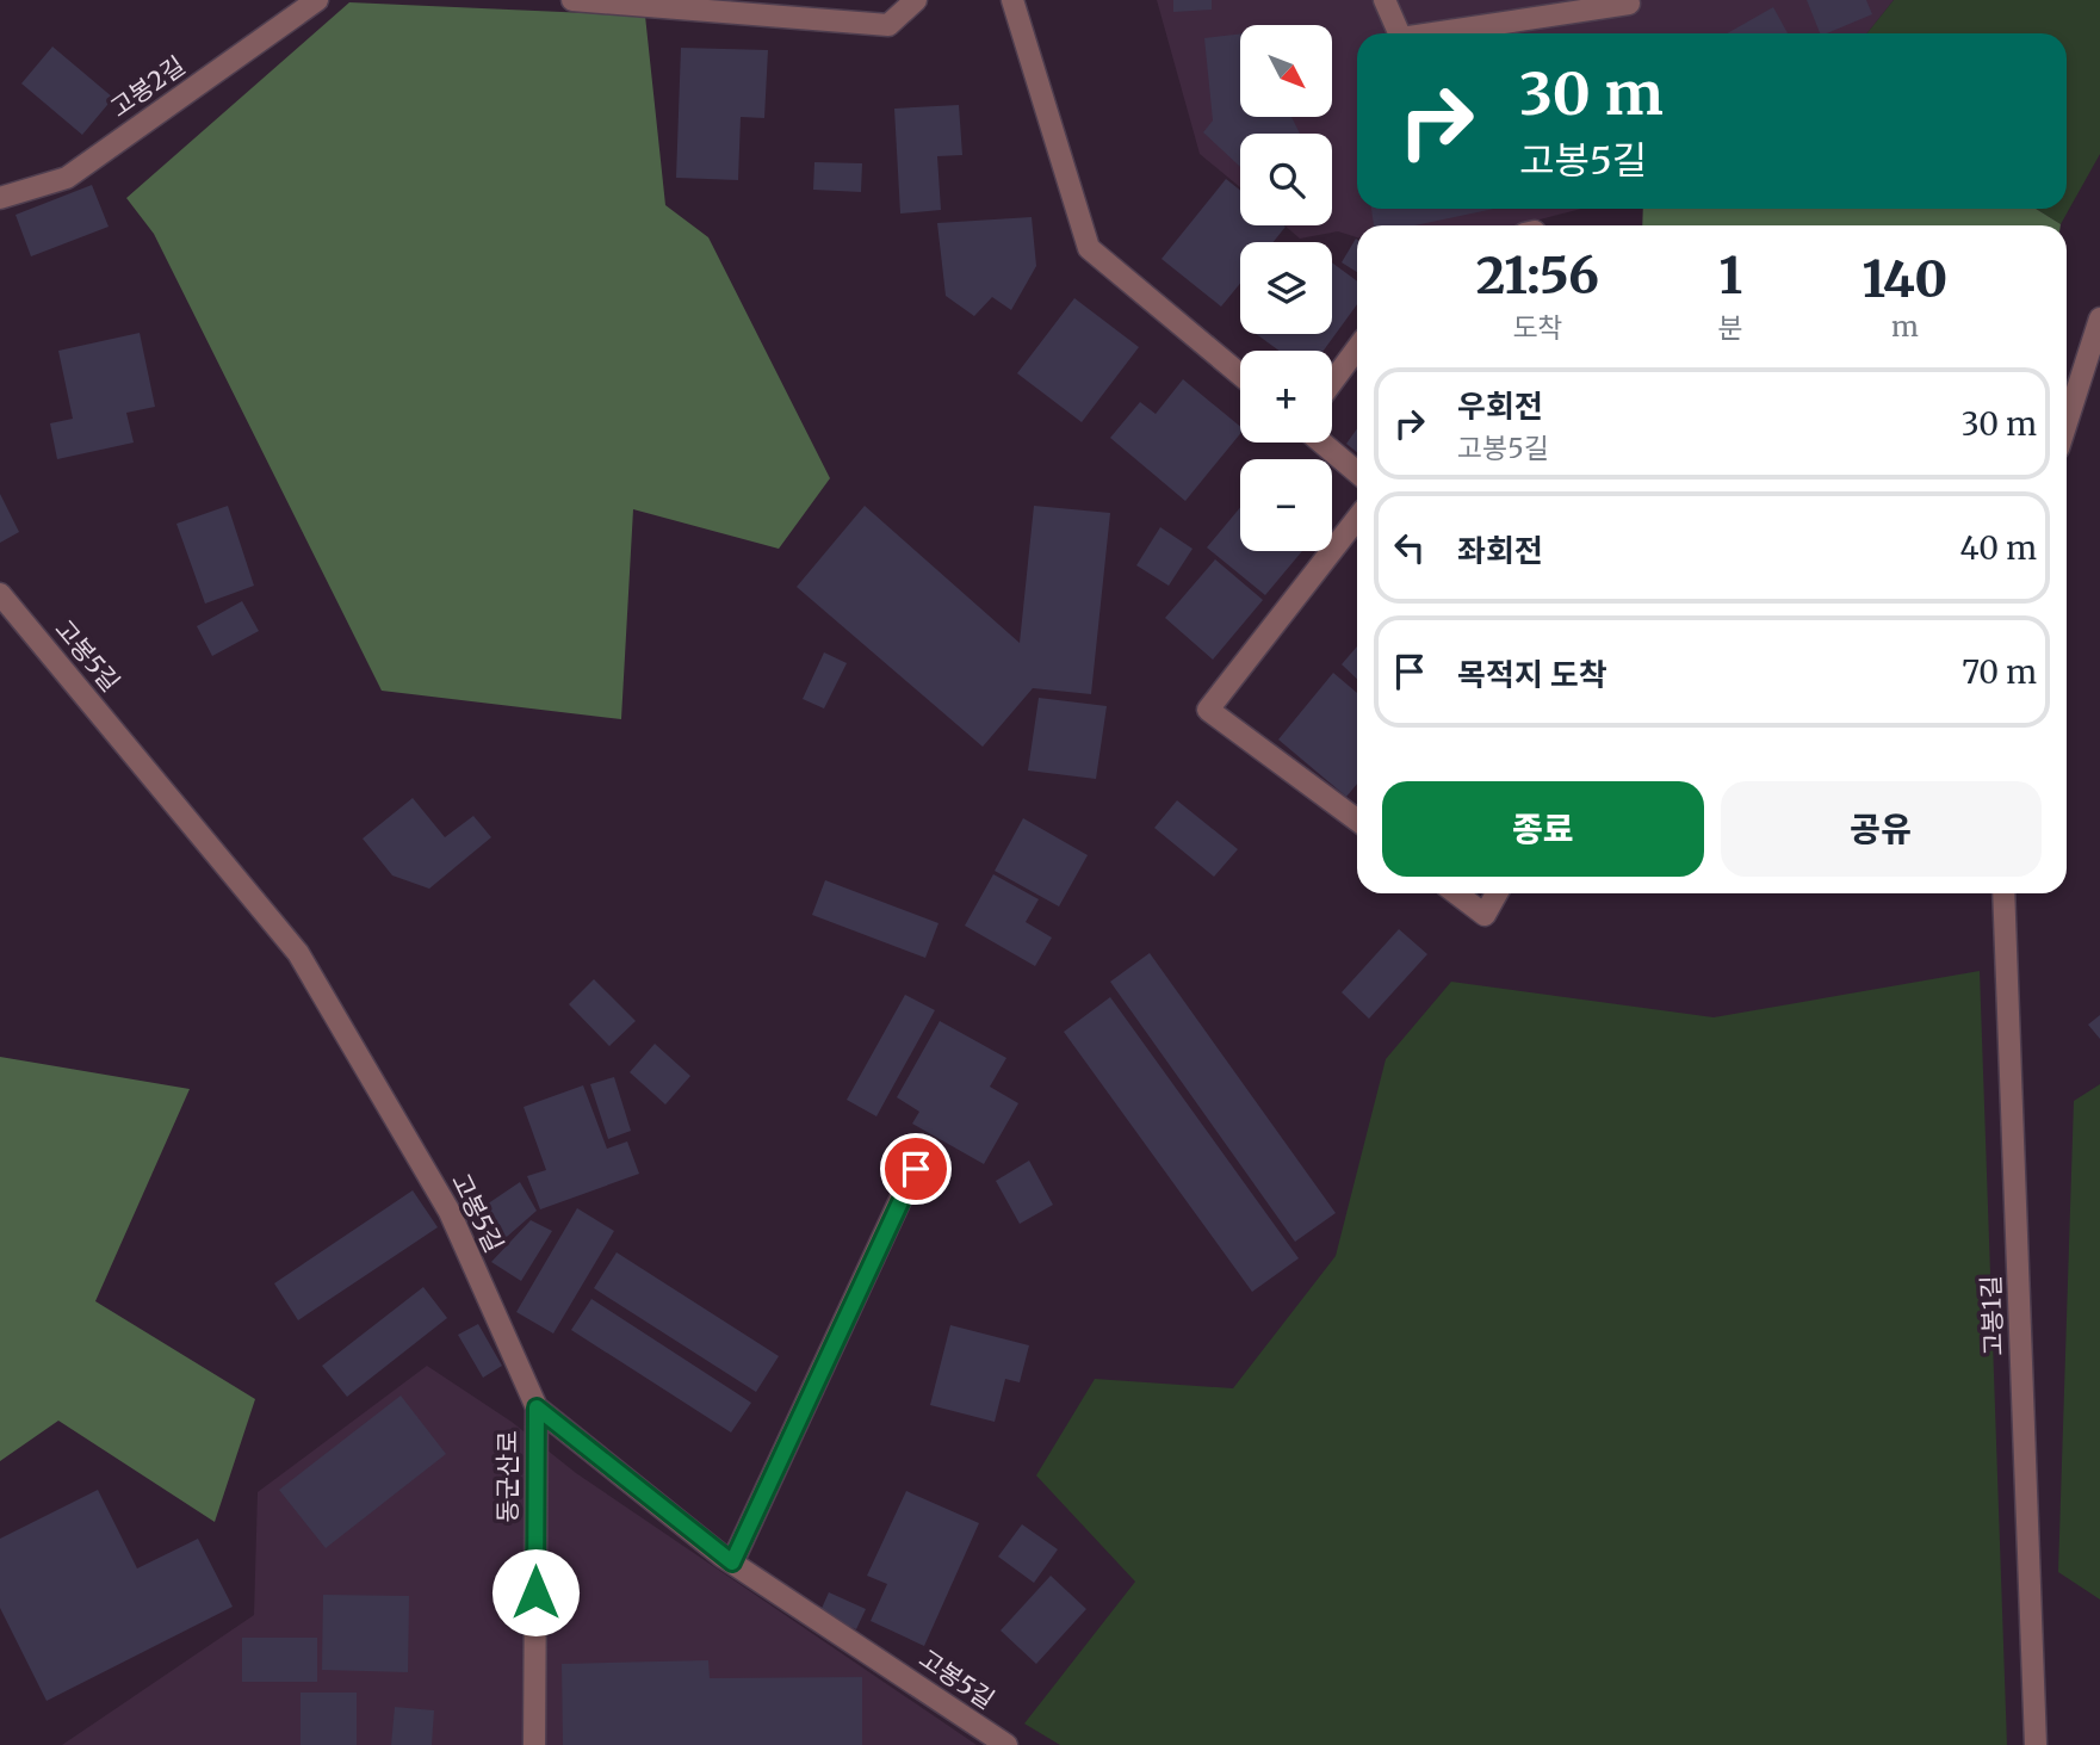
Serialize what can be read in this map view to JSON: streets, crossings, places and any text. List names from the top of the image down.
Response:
{
  "streets": {
    "street": [
      "고봉2길",
      "고봉5길",
      "고봉1길",
      "동군산로"
    ]
  },
  "crossings": [
    ["고봉5길", "동군산로"]
  ],
  "north": "bottom right",
  "page": {
    "map_buttons": ["+", "−"],
    "turn": ["30 m", "고봉5길"],
    "eta": [
      "21:56",
      "도착",
      "1",
      "분",
      "140",
      "m"
    ],
    "list": [
      {
        "name": "우회전",
        "note": "고봉5길",
        "value": "30 m"
      },
      {
        "name": "좌회전",
        "value": "40 m"
      },
      {
        "name": "목적지 도착",
        "value": "70 m"
      }
    ],
    "buttons": ["종료", "공유"]
  }
}
